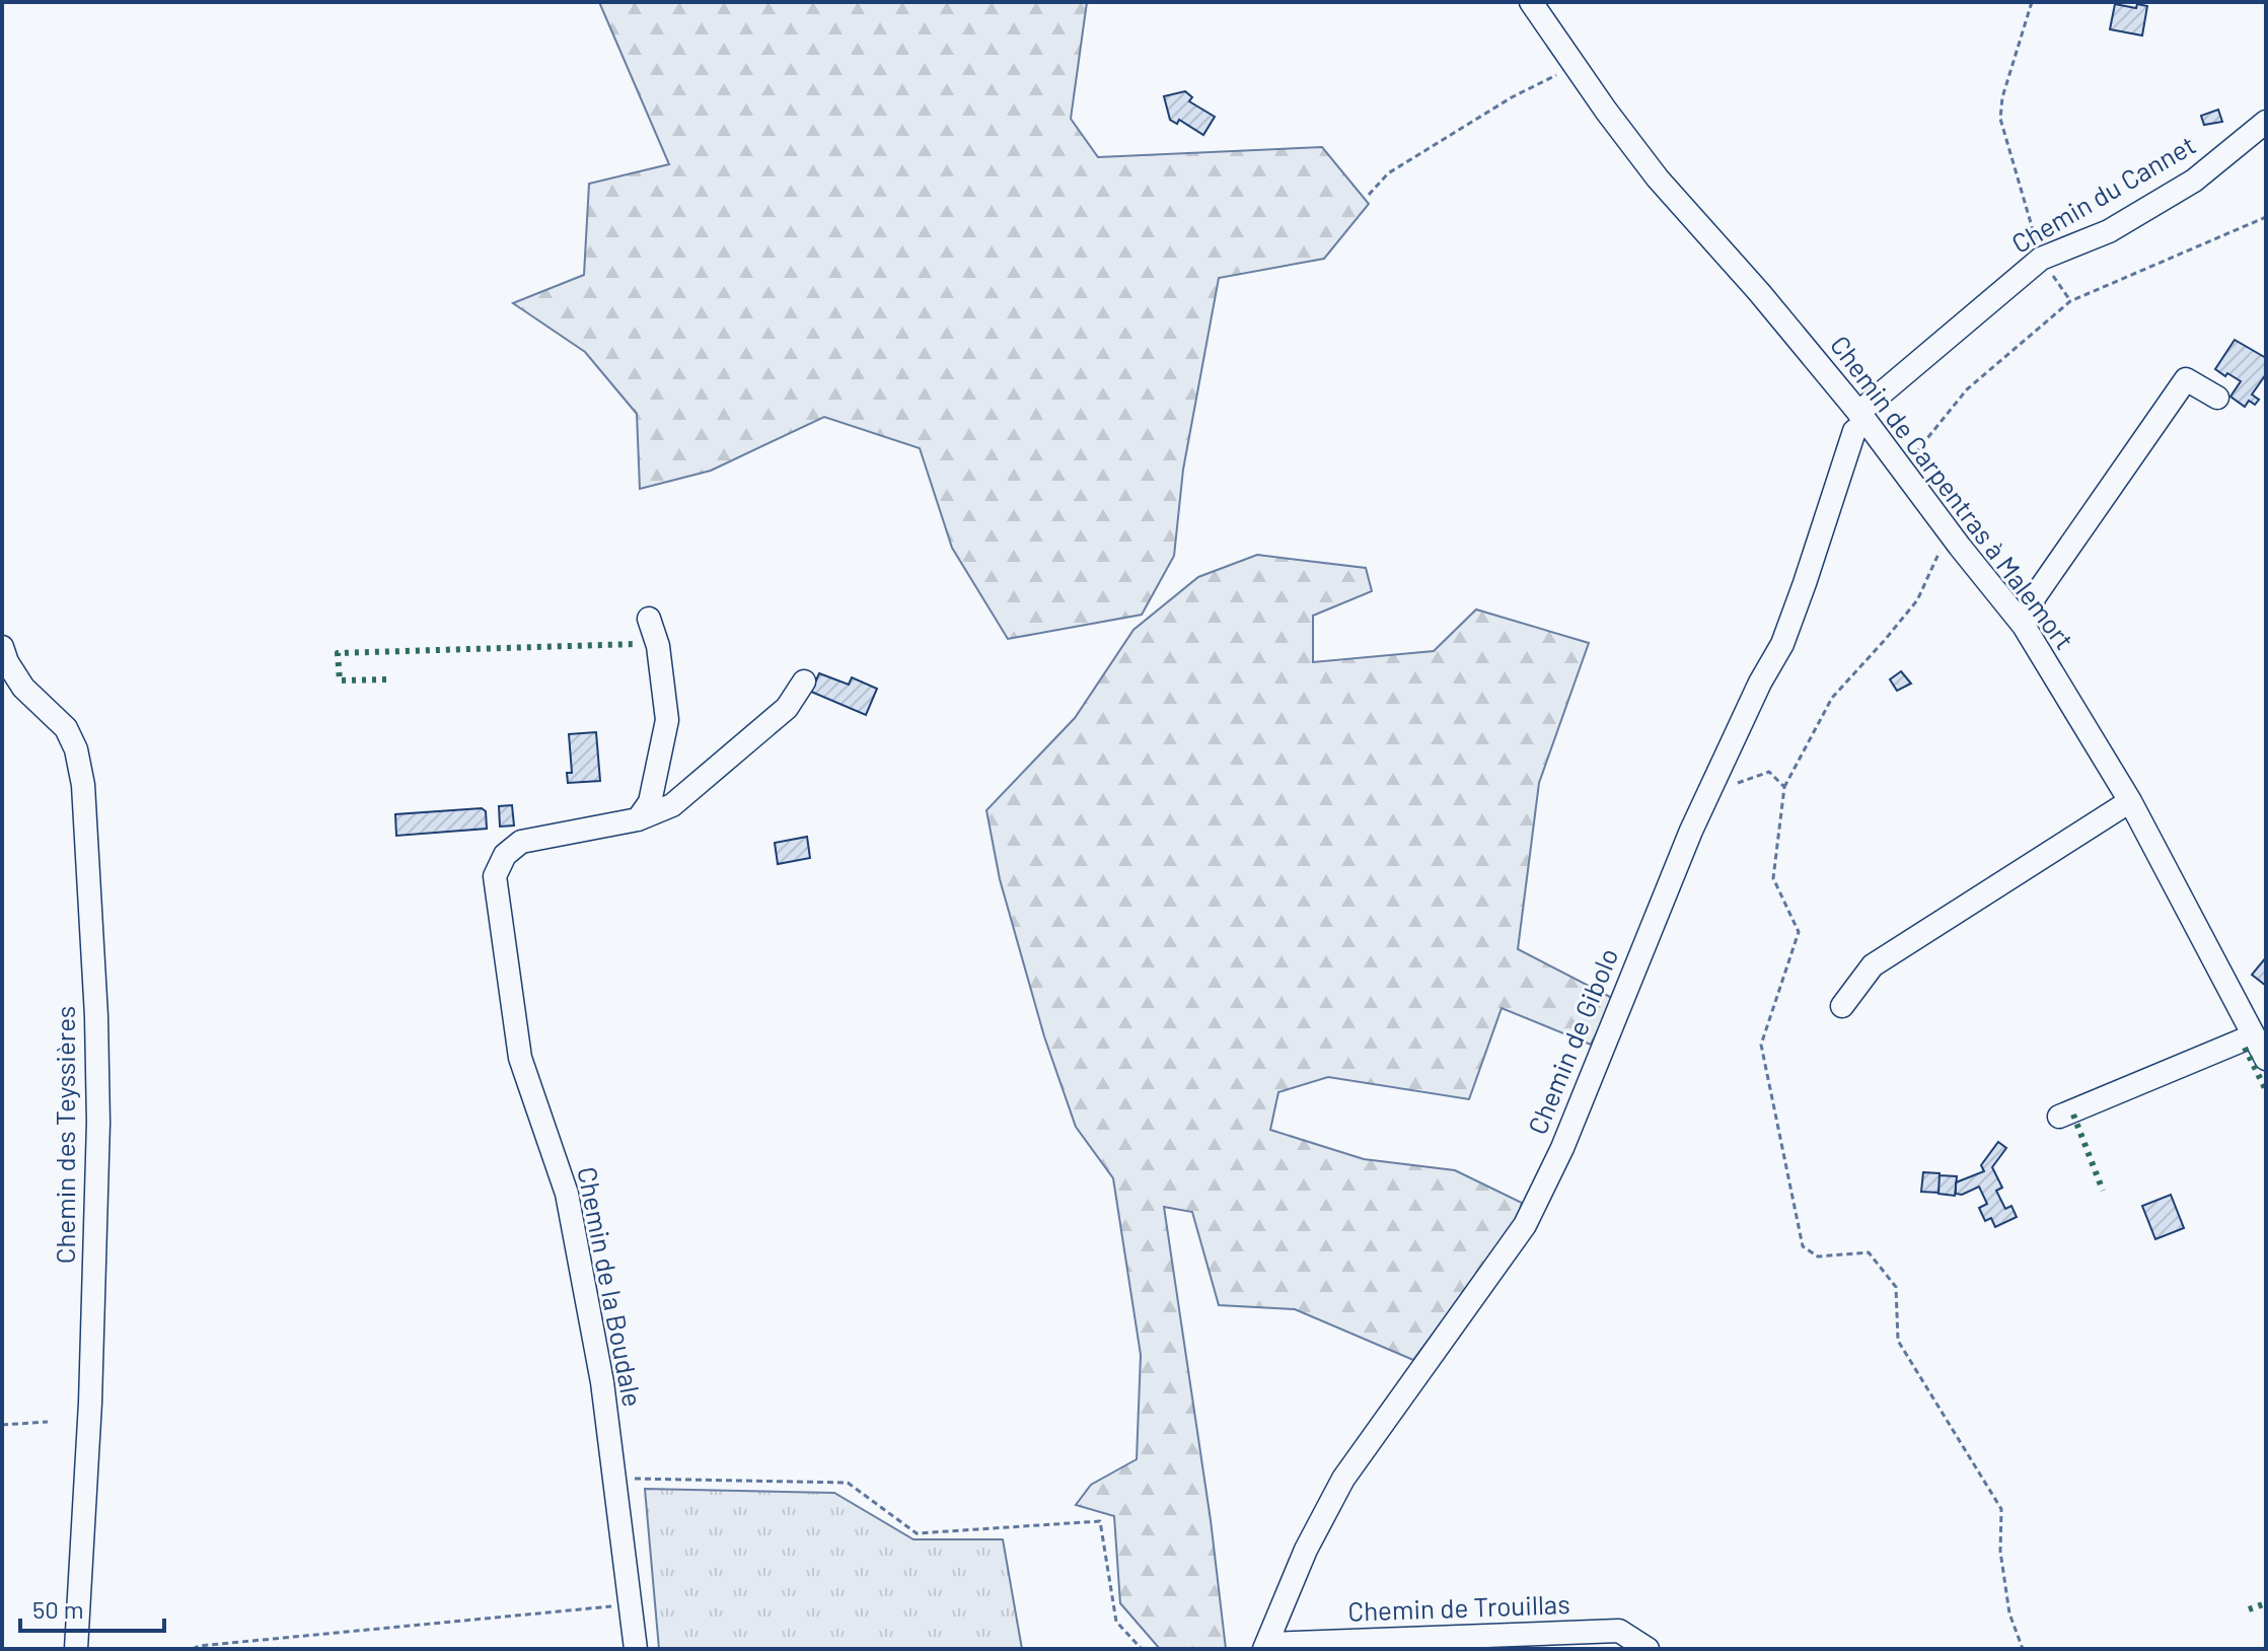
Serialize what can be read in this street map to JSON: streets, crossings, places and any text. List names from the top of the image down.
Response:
{
  "streets": {
    "street": [
      "Chemin du Cannet",
      "Chemin de Carpentras à Malemort",
      "Chemin de Gibolo",
      "Chemin des Teyssières",
      "Chemin de la Boudale",
      "Chemin de Trouillas"
    ]
  },
  "crossings": [
    ["Chemin du Cannet", "Chemin de Carpentras à Malemort"],
    ["Chemin du Cannet", "Chemin de Gibolo"],
    ["Chemin de Carpentras à Malemort", "Chemin de Gibolo"],
    ["Chemin de Gibolo", "Chemin de Trouillas"]
  ],
  "scale_bar": "50 m"
}
